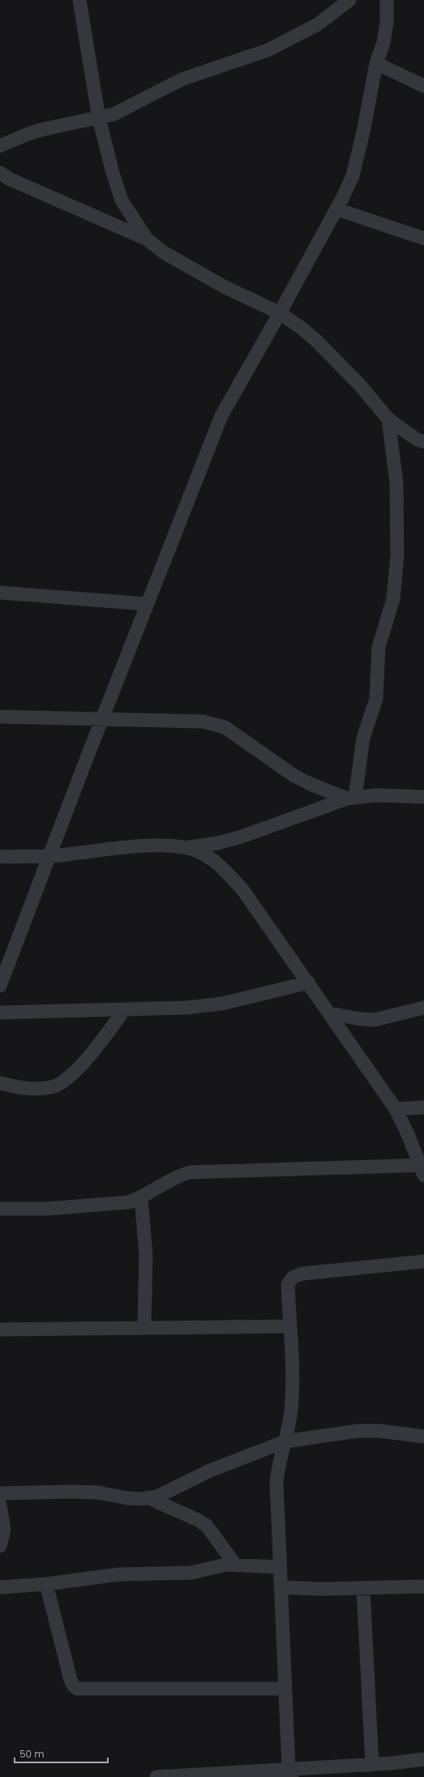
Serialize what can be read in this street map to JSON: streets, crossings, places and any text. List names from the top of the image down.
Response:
{
  "scale_bar": "50 m"
}
